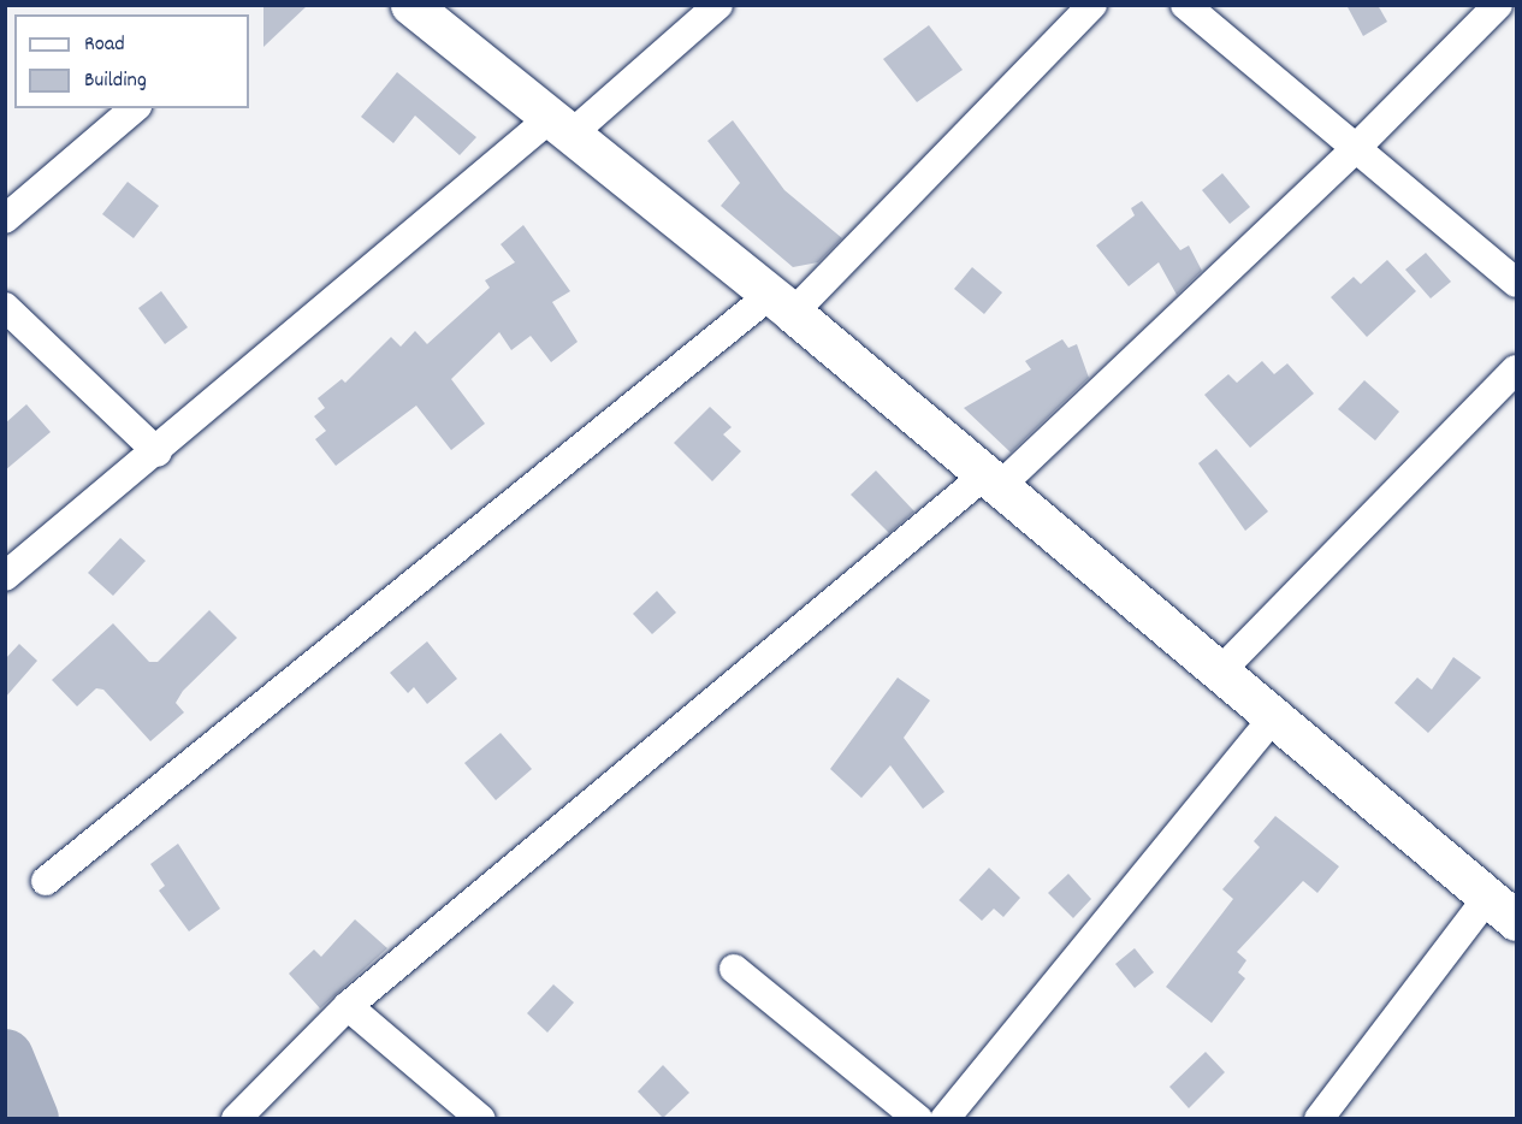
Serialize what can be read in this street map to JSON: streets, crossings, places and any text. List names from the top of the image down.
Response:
{
  "legend": ["Road", "Building"]
}
